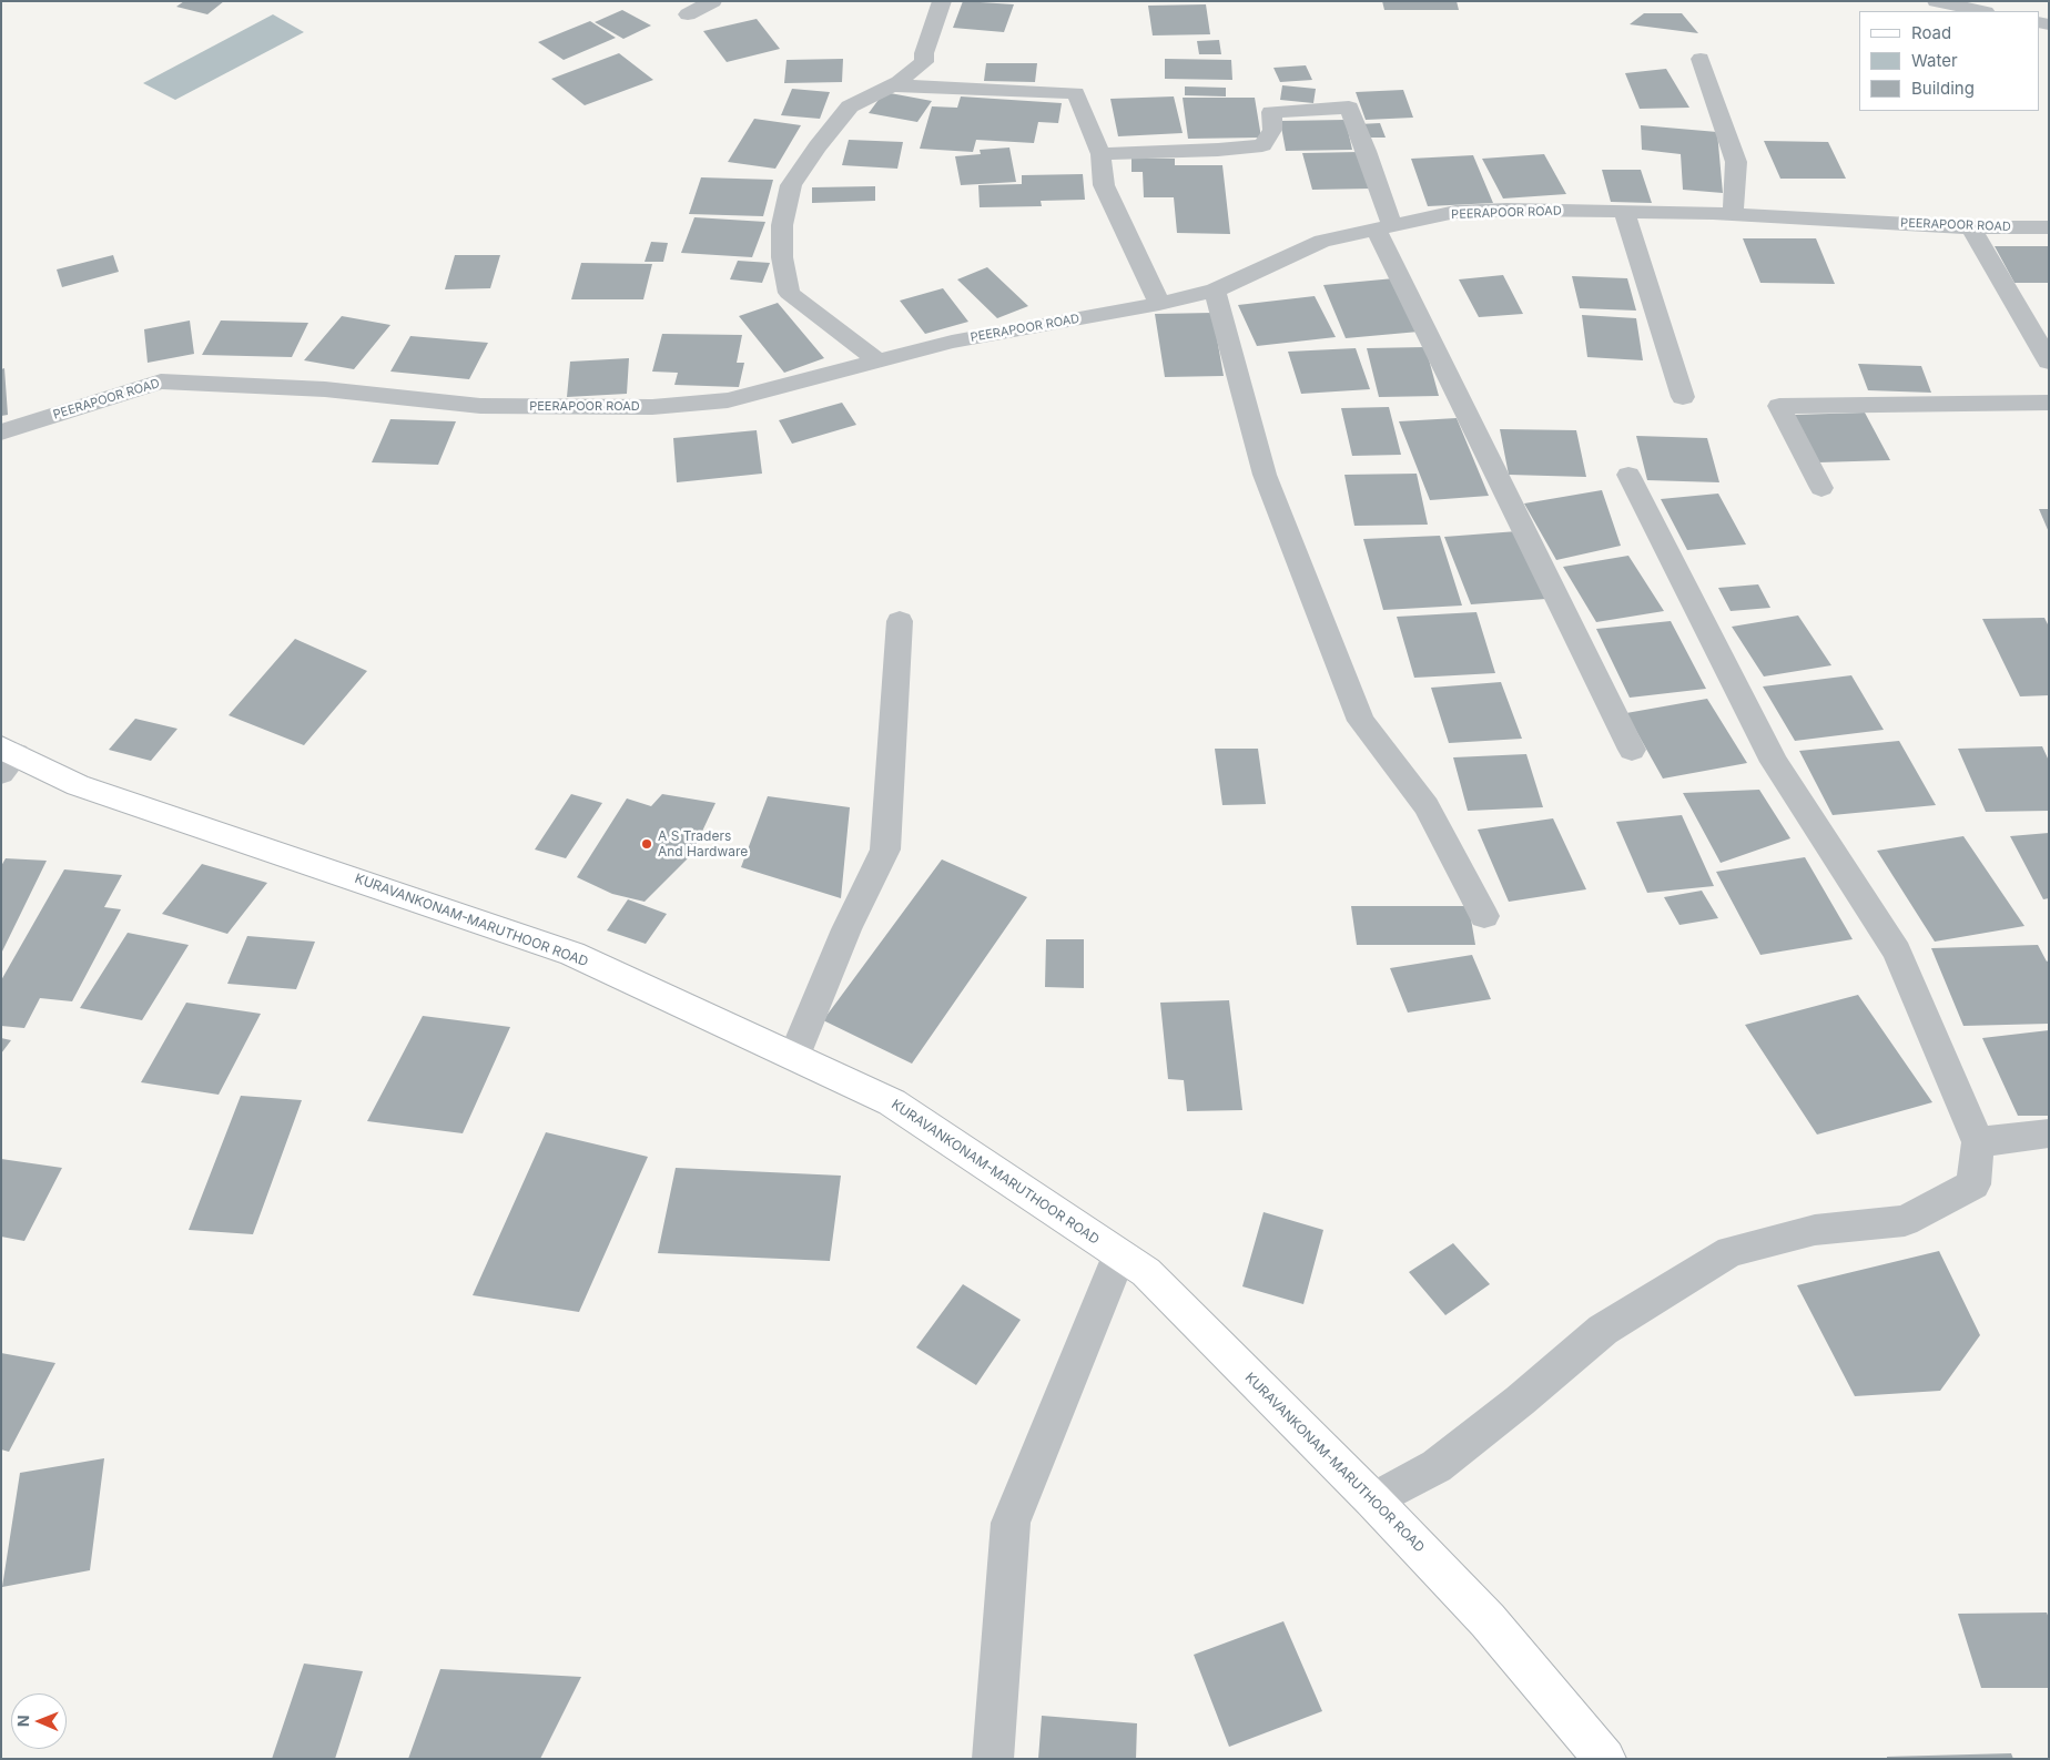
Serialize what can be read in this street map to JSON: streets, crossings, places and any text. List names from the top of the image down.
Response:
{
  "streets": {
    "main road": ["KURAVANKONAM-MARUTHOOR ROAD"],
    "street": ["PEERAPOOR ROAD"]
  },
  "places": ["A S Traders And Hardware"],
  "legend": ["Road", "Water", "Building"],
  "north": "left"
}
